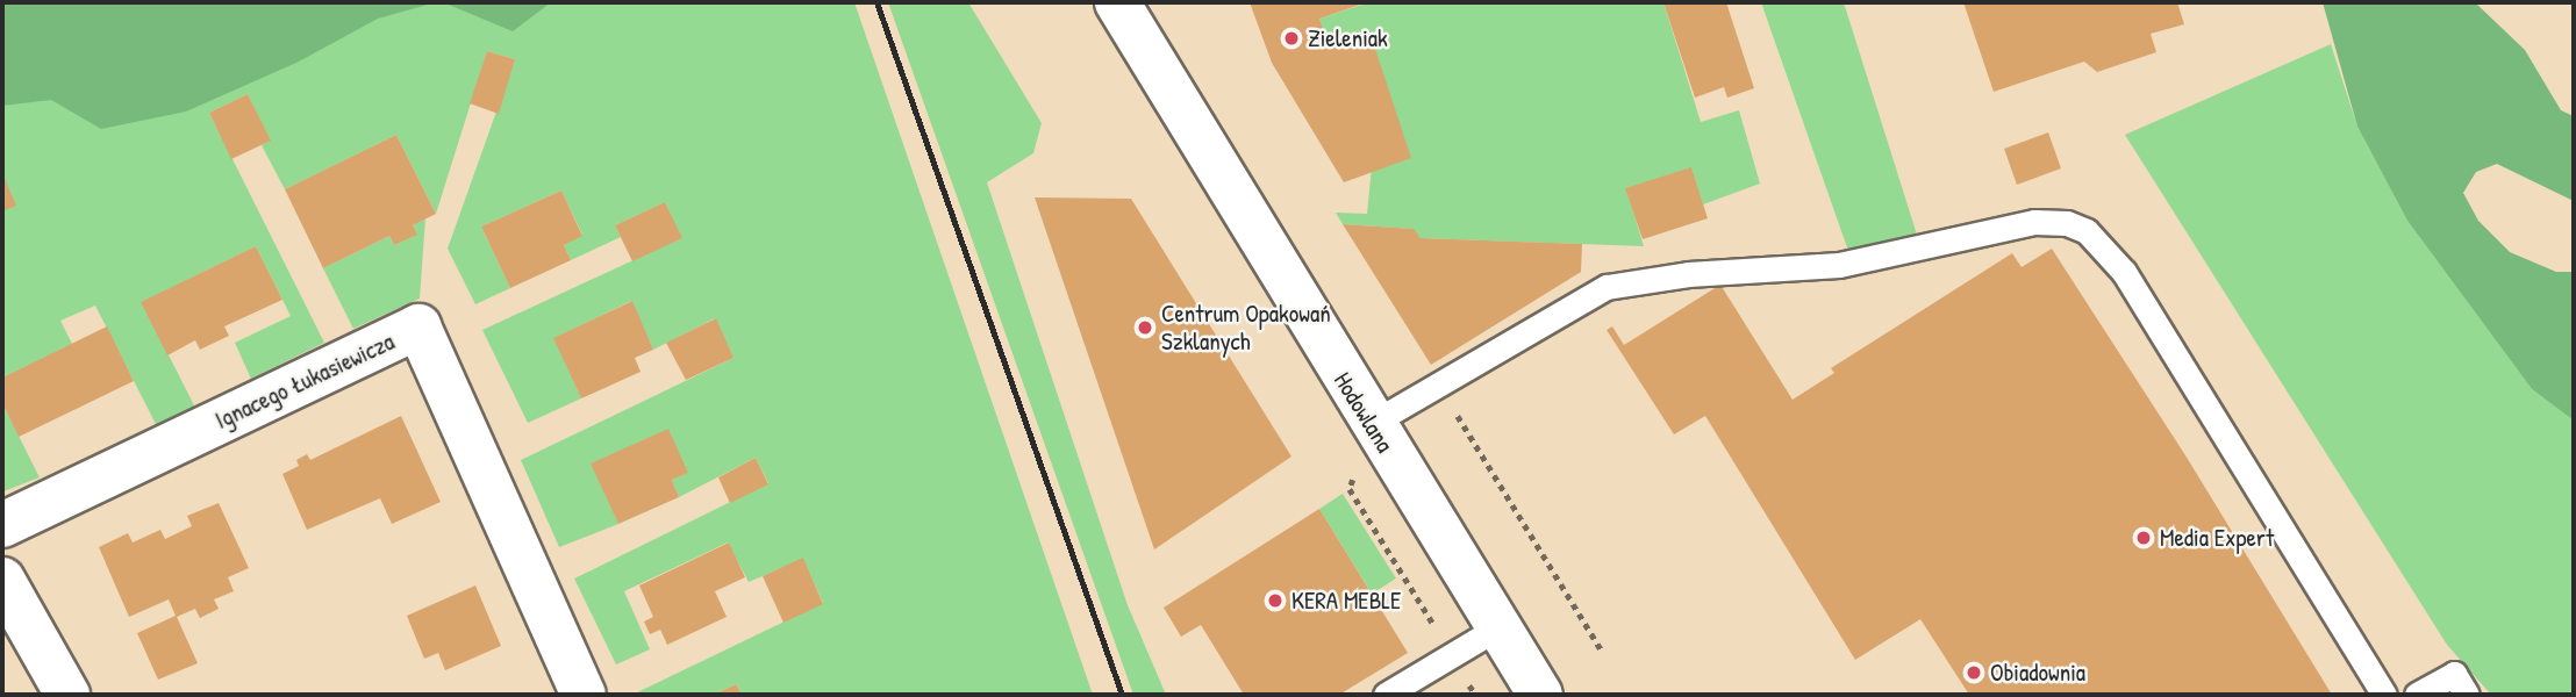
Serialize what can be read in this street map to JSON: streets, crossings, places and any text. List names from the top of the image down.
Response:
{
  "streets": {
    "street": ["Ignacego Łukasiewicza", "Hodowlana"]
  },
  "places": [
    "Zieleniak",
    "Centrum Opakowań Szklanych",
    "Media Expert",
    "KERA MEBLE",
    "Obiadownia"
  ]
}
